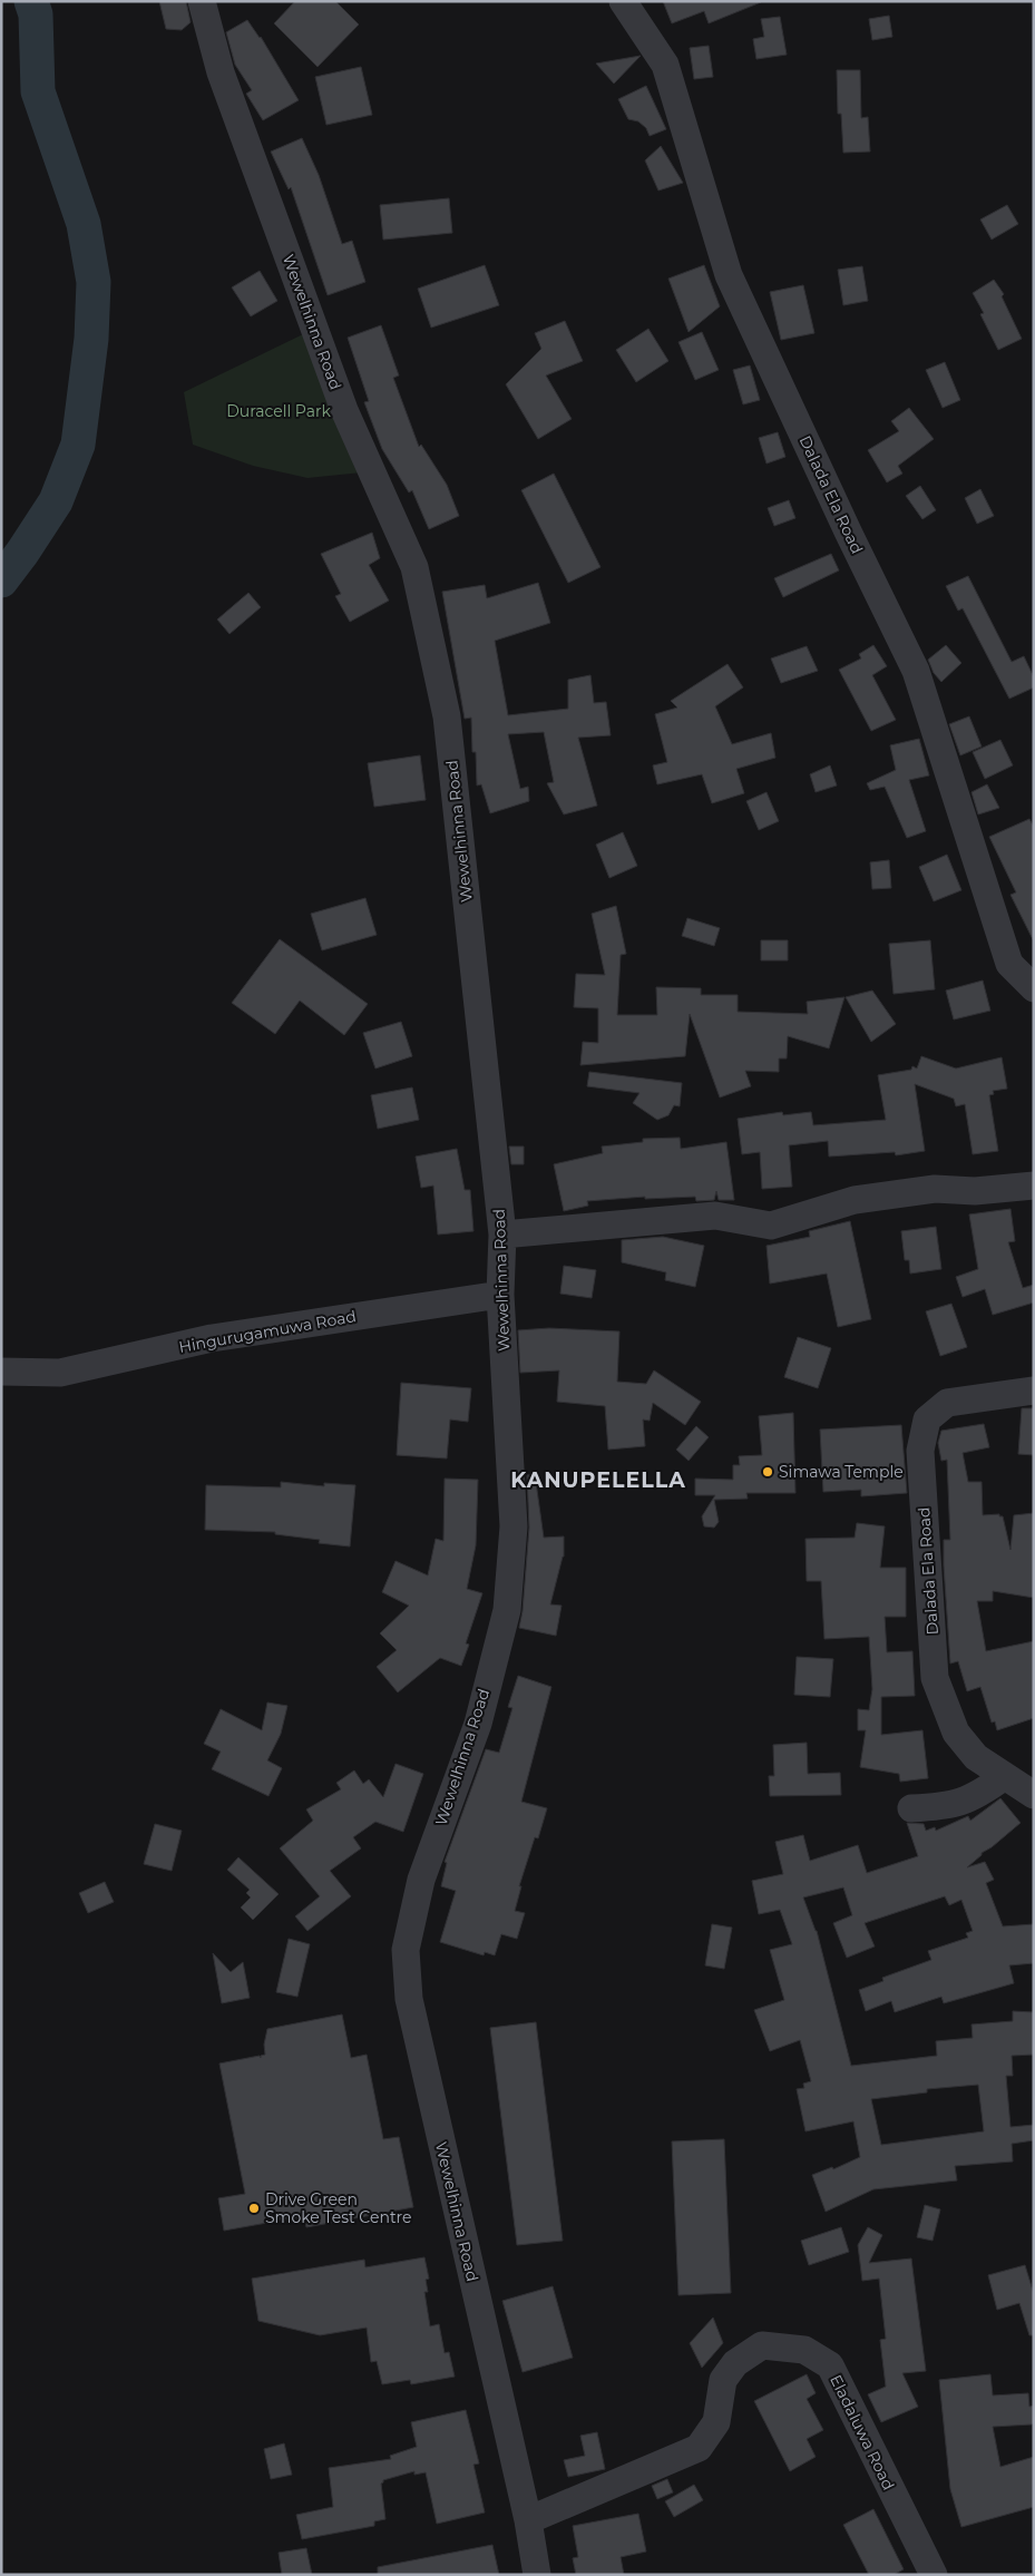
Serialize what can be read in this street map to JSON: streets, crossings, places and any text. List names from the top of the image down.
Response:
{
  "streets": {
    "street": [
      "Wewelhinna Road",
      "Dalada Ela Road",
      "Hingurugamuwa Road",
      "Eladaluwa Road"
    ]
  },
  "crossings": [
    ["Wewelhinna Road", "Hingurugamuwa Road"],
    ["Wewelhinna Road", "Eladaluwa Road"]
  ],
  "districts": ["KANUPELELLA"],
  "parks": ["Duracell Park"],
  "places": ["Simawa Temple", "Drive Green Smoke Test Centre"]
}
